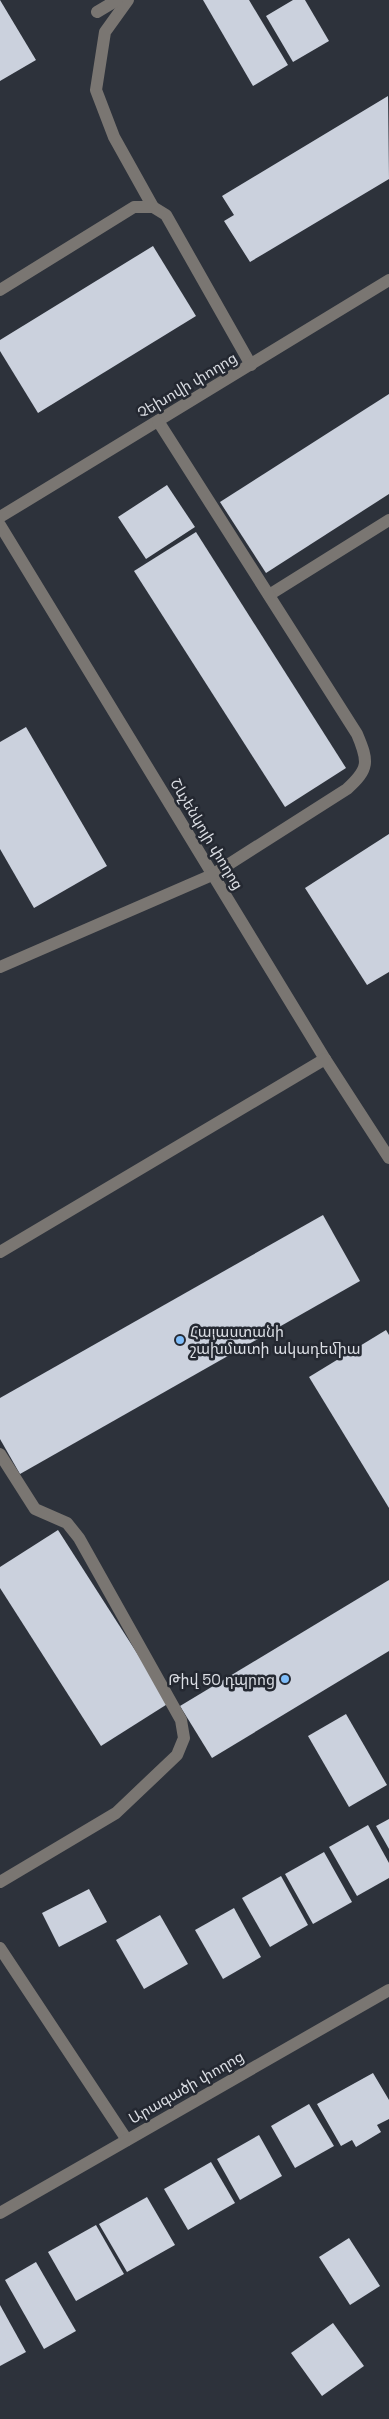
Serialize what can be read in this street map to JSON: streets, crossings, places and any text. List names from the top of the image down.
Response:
{
  "streets": {
    "street": ["Չեխովի փողոց", "Շևչենկոյի փողոց", "Արագածի փողոց"]
  },
  "places": ["Հայաստանի շախմատի ակադեմիա", "Թիվ 50 դպրոց"]
}
